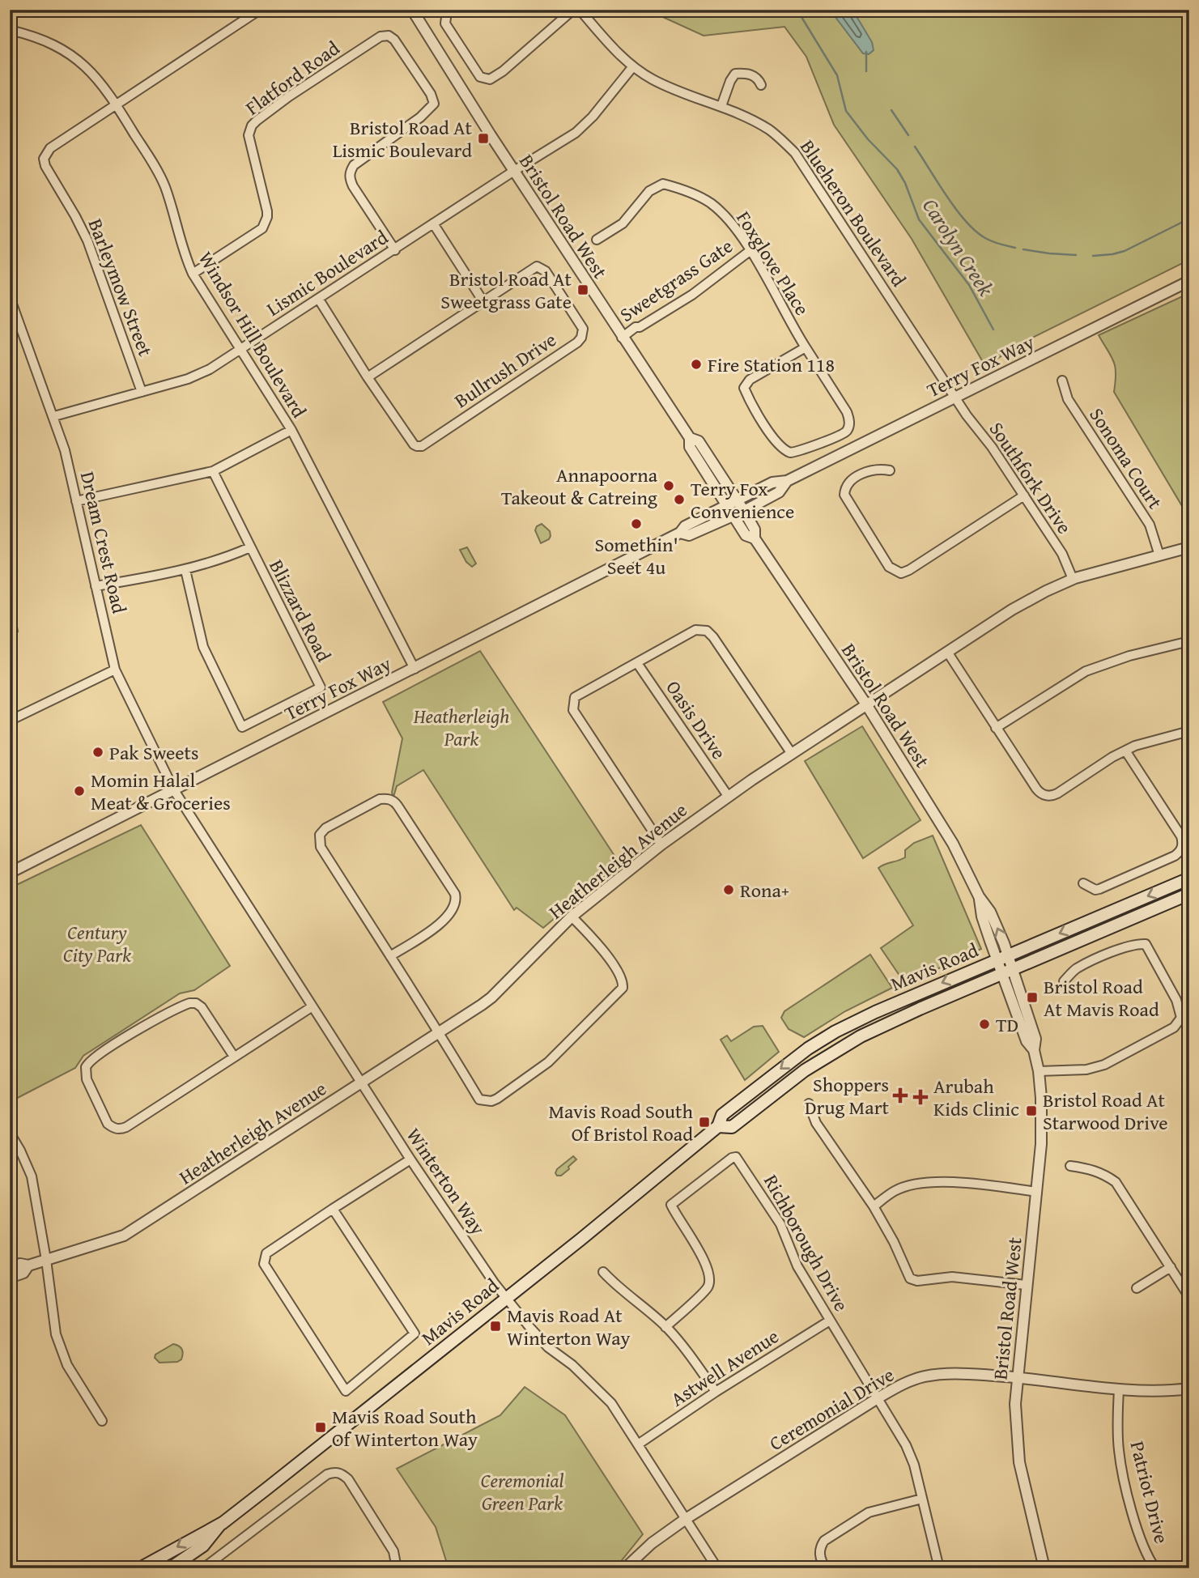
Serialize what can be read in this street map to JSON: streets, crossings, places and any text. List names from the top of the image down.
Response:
{
  "streets": {
    "main road": ["Mavis Road"],
    "street": [
      "Flatford Road",
      "Blueheron Boulevard",
      "Bristol Road West",
      "Foxglove Place",
      "Lismic Boulevard",
      "Sweetgrass Gate",
      "Barleymow Street",
      "Windsor Hill Boulevard",
      "Terry Fox Way",
      "Bullrush Drive",
      "Sonoma Court",
      "Southfork Drive",
      "Dream Crest Road",
      "Blizzard Road",
      "Oasis Drive",
      "Heatherleigh Avenue",
      "Winterton Way",
      "Richborough Drive",
      "Astwell Avenue",
      "Ceremonial Drive",
      "Patriot Drive"
    ]
  },
  "crossings": [
    ["Flatford Road", "Lismic Boulevard"],
    ["Flatford Road", "Windsor Hill Boulevard"],
    ["Blueheron Boulevard", "Lismic Boulevard"],
    ["Blueheron Boulevard", "Terry Fox Way"],
    ["Blueheron Boulevard", "Southfork Drive"],
    ["Bristol Road West", "Lismic Boulevard"],
    ["Bristol Road West", "Sweetgrass Gate"],
    ["Bristol Road West", "Terry Fox Way"],
    ["Bristol Road West", "Heatherleigh Avenue"],
    ["Bristol Road West", "Mavis Road"],
    ["Bristol Road West", "Ceremonial Drive"],
    ["Foxglove Place", "Sweetgrass Gate"],
    ["Lismic Boulevard", "Barleymow Street"],
    ["Lismic Boulevard", "Windsor Hill Boulevard"],
    ["Lismic Boulevard", "Bullrush Drive"],
    ["Lismic Boulevard", "Dream Crest Road"],
    ["Barleymow Street", "Windsor Hill Boulevard"],
    ["Windsor Hill Boulevard", "Terry Fox Way"],
    ["Terry Fox Way", "Southfork Drive"],
    ["Terry Fox Way", "Dream Crest Road"],
    ["Terry Fox Way", "Winterton Way"],
    ["Sonoma Court", "Heatherleigh Avenue"],
    ["Southfork Drive", "Heatherleigh Avenue"],
    ["Dream Crest Road", "Winterton Way"],
    ["Oasis Drive", "Heatherleigh Avenue"],
    ["Heatherleigh Avenue", "Winterton Way"],
    ["Mavis Road", "Winterton Way"],
    ["Winterton Way", "Astwell Avenue"],
    ["Winterton Way", "Ceremonial Drive"],
    ["Richborough Drive", "Astwell Avenue"],
    ["Richborough Drive", "Ceremonial Drive"],
    ["Ceremonial Drive", "Patriot Drive"]
  ],
  "water": ["Carolyn Creek"],
  "parks": ["Heatherleigh Park", "Century City Park", "Ceremonial Green Park"],
  "places": {
    "transit": [
      "Bristol Road At Lismic Boulevard",
      "Bristol Road At Sweetgrass Gate",
      "Bristol Road At Mavis Road",
      "Bristol Road At Starwood Drive",
      "Mavis Road South Of Bristol Road",
      "Mavis Road At Winterton Way",
      "Mavis Road South Of Winterton Way"
    ],
    "other": [
      "Fire Station 118",
      "Annapoorna Takeout & Catreing",
      "Terry Fox Convenience",
      "Somethin' Seet 4u",
      "Pak Sweets",
      "Momin Halal Meat & Groceries",
      "Rona+",
      "TD"
    ],
    "health": ["Shoppers Drug Mart", "Arubah Kids Clinic"]
  }
}
